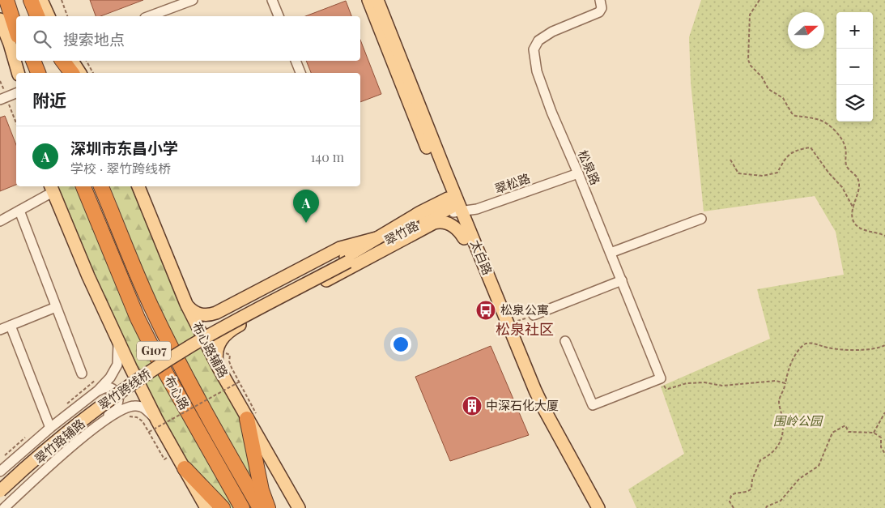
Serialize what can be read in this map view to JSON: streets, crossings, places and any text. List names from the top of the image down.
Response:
{
  "streets": {
    "highway": ["G107", "布心路"],
    "main road": [
      "翠竹路",
      "太白路",
      "布心路辅路",
      "翠竹跨线桥"
    ],
    "street": ["松泉路", "翠松路", "翠竹路辅路"]
  },
  "crossings": [
    ["松泉路", "翠松路"],
    ["翠松路", "翠竹路"],
    ["翠松路", "太白路"],
    ["翠竹路", "太白路"],
    ["翠竹路", "翠竹跨线桥"]
  ],
  "districts": ["松泉社区"],
  "parks": ["围岭公园"],
  "places": {
    "bus stop": ["松泉公寓"],
    "building": ["中深石化大厦"]
  },
  "north": "right",
  "page": {
    "map_buttons": ["+", "−"],
    "search": "搜索地点",
    "heading": "附近",
    "list": [
      {
        "mark": "A",
        "name": "深圳市东昌小学",
        "note": "学校 · 翠竹跨线桥",
        "value": "140 m"
      }
    ],
    "pins": "A"
  }
}
